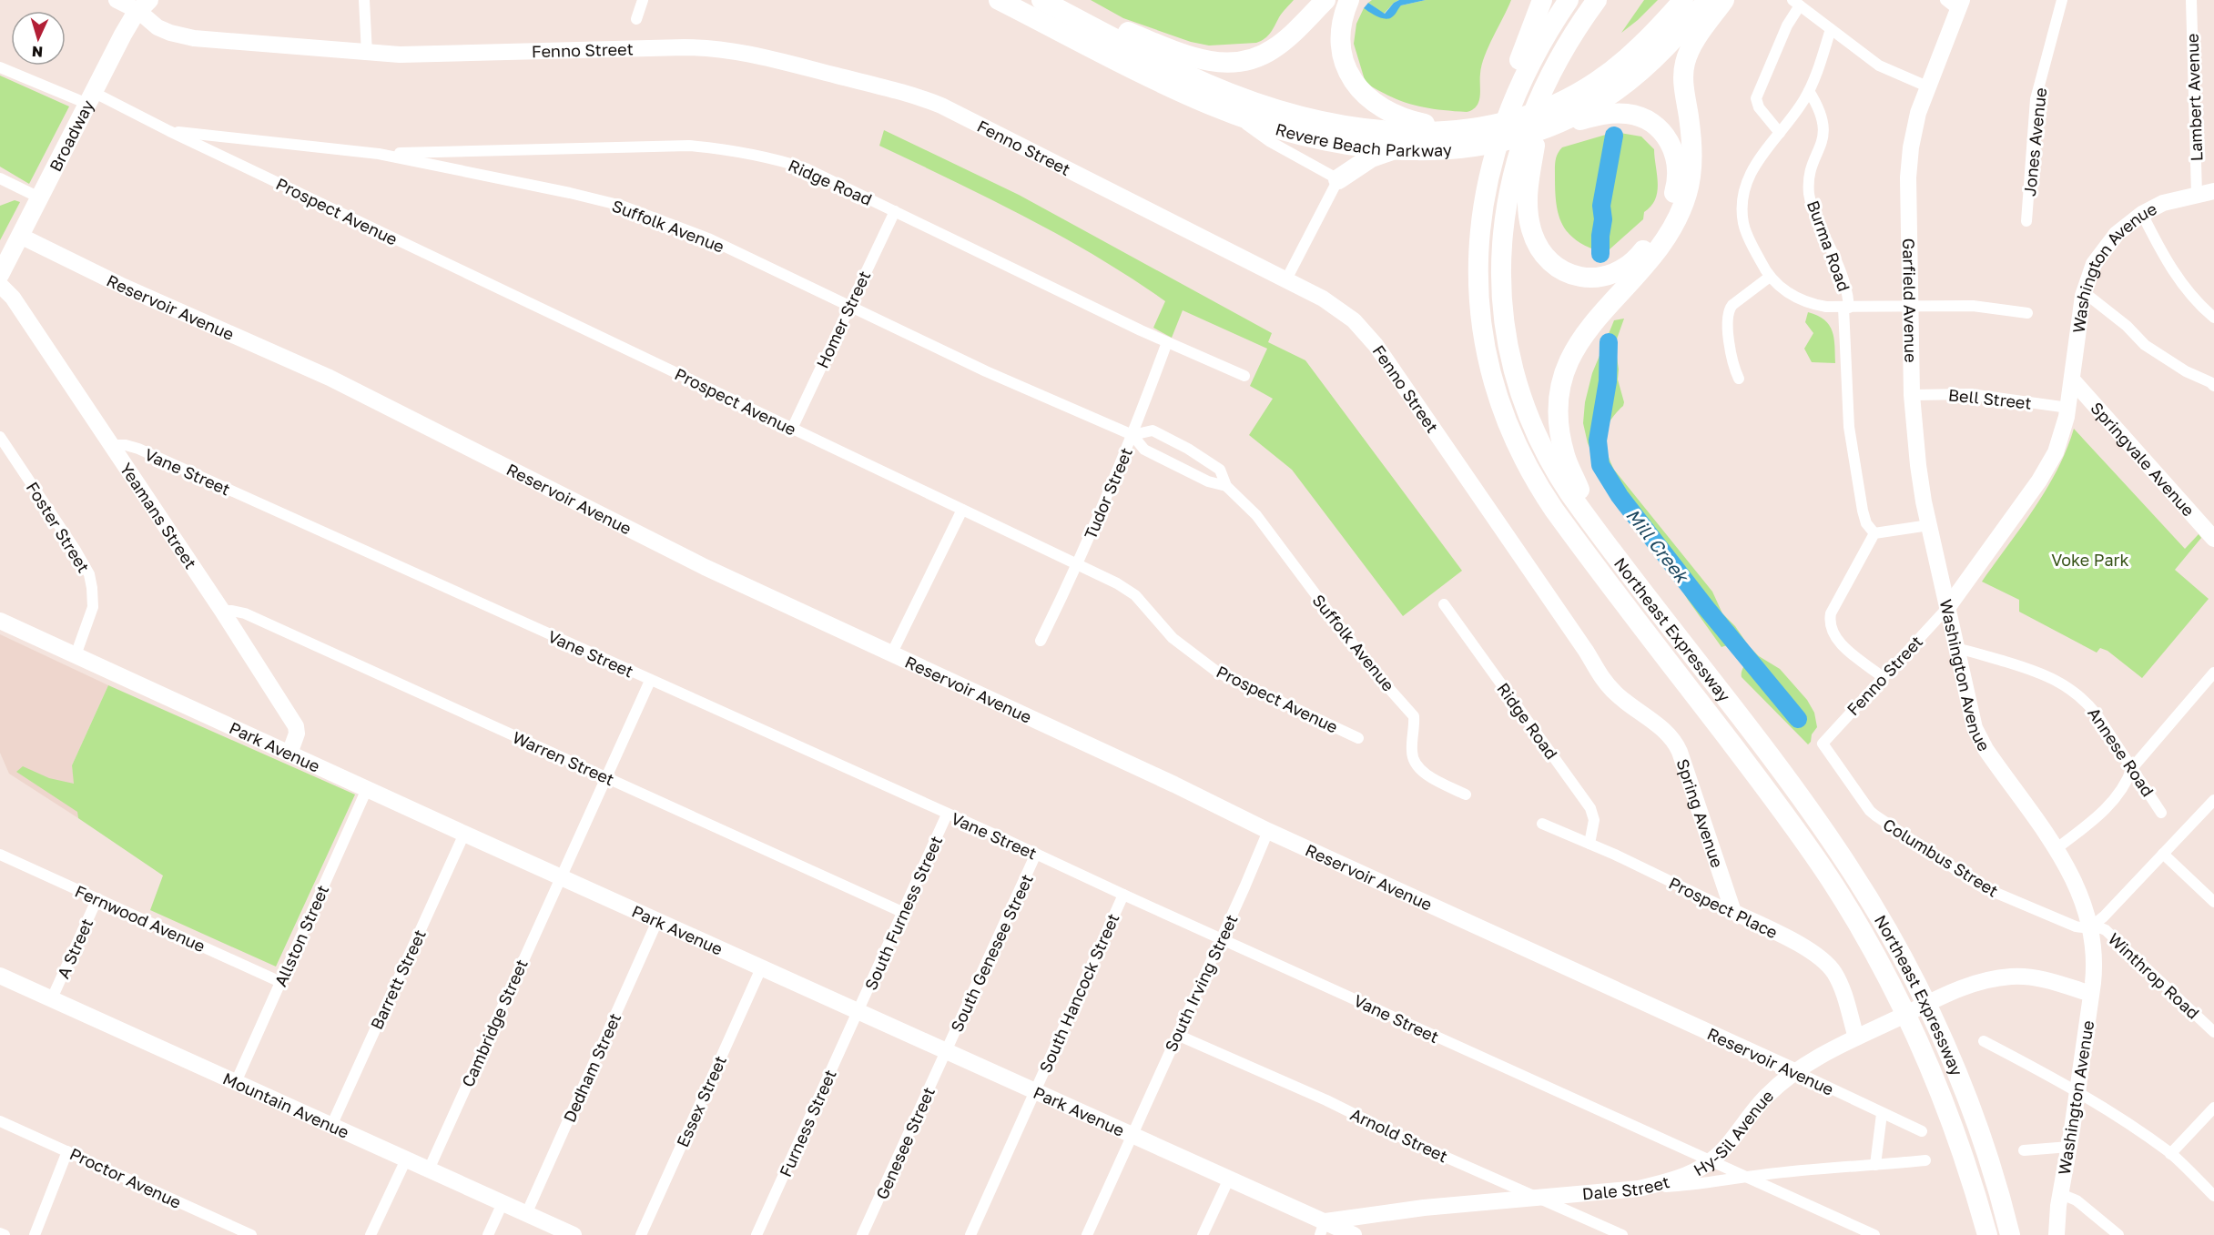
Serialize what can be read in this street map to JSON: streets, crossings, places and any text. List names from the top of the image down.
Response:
{
  "streets": {
    "highway": ["Revere Beach Parkway", "Northeast Expressway"],
    "main road": ["Broadway"],
    "street": [
      "Fenno Street",
      "Lambert Avenue",
      "Jones Avenue",
      "Ridge Road",
      "Prospect Avenue",
      "Suffolk Avenue",
      "Burma Road",
      "Washington Avenue",
      "Garfield Avenue",
      "Reservoir Avenue",
      "Homer Street",
      "Bell Street",
      "Springvale Avenue",
      "Vane Street",
      "Tudor Street",
      "Yeamans Street",
      "Foster Street",
      "Park Avenue",
      "Annese Road",
      "Warren Street",
      "Spring Avenue",
      "Columbus Street",
      "Prospect Place",
      "South Furness Street",
      "Fernwood Avenue",
      "Allston Street",
      "A Street",
      "South Genesee Street",
      "Winthrop Road",
      "Barrett Street",
      "South Irving Street",
      "South Hancock Street",
      "Cambridge Street",
      "Dedham Street",
      "Essex Street",
      "Mountain Avenue",
      "Furness Street",
      "Hy-Sil Avenue",
      "Arnold Street",
      "Genesee Street",
      "Proctor Avenue",
      "Dale Street"
    ]
  },
  "crossings": [
    ["Fenno Street", "Broadway"],
    ["Fenno Street", "Washington Avenue"],
    ["Fenno Street", "Garfield Avenue"],
    ["Fenno Street", "Spring Avenue"],
    ["Fenno Street", "Columbus Street"],
    ["Lambert Avenue", "Washington Avenue"],
    ["Broadway", "Prospect Avenue"],
    ["Broadway", "Reservoir Avenue"],
    ["Ridge Road", "Suffolk Avenue"],
    ["Ridge Road", "Homer Street"],
    ["Ridge Road", "Tudor Street"],
    ["Ridge Road", "Prospect Place"],
    ["Prospect Avenue", "Suffolk Avenue"],
    ["Prospect Avenue", "Homer Street"],
    ["Prospect Avenue", "Tudor Street"],
    ["Suffolk Avenue", "Homer Street"],
    ["Suffolk Avenue", "Tudor Street"],
    ["Washington Avenue", "Garfield Avenue"],
    ["Washington Avenue", "Bell Street"],
    ["Washington Avenue", "Springvale Avenue"],
    ["Washington Avenue", "Annese Road"],
    ["Washington Avenue", "Columbus Street"],
    ["Washington Avenue", "Winthrop Road"],
    ["Washington Avenue", "Hy-Sil Avenue"],
    ["Garfield Avenue", "Bell Street"],
    ["Reservoir Avenue", "South Irving Street"],
    ["Reservoir Avenue", "Hy-Sil Avenue"],
    ["Vane Street", "Yeamans Street"],
    ["Vane Street", "South Furness Street"],
    ["Vane Street", "South Genesee Street"],
    ["Vane Street", "South Irving Street"],
    ["Vane Street", "South Hancock Street"],
    ["Vane Street", "Cambridge Street"],
    ["Vane Street", "Hy-Sil Avenue"],
    ["Vane Street", "Dale Street"],
    ["Yeamans Street", "Park Avenue"],
    ["Yeamans Street", "Warren Street"],
    ["Foster Street", "Park Avenue"],
    ["Park Avenue", "South Furness Street"],
    ["Park Avenue", "Allston Street"],
    ["Park Avenue", "South Genesee Street"],
    ["Park Avenue", "Barrett Street"],
    ["Park Avenue", "South Irving Street"],
    ["Park Avenue", "South Hancock Street"],
    ["Park Avenue", "Cambridge Street"],
    ["Park Avenue", "Dedham Street"],
    ["Park Avenue", "Essex Street"],
    ["Park Avenue", "Furness Street"],
    ["Park Avenue", "Genesee Street"],
    ["Park Avenue", "Dale Street"],
    ["Warren Street", "South Furness Street"],
    ["Warren Street", "Cambridge Street"],
    ["Spring Avenue", "Prospect Place"],
    ["Columbus Street", "Winthrop Road"],
    ["Prospect Place", "Hy-Sil Avenue"],
    ["South Furness Street", "Furness Street"],
    ["Fernwood Avenue", "Allston Street"],
    ["Fernwood Avenue", "A Street"],
    ["Allston Street", "Mountain Avenue"],
    ["A Street", "Mountain Avenue"],
    ["South Genesee Street", "Genesee Street"],
    ["Barrett Street", "Mountain Avenue"],
    ["South Irving Street", "Arnold Street"],
    ["Cambridge Street", "Mountain Avenue"],
    ["Dedham Street", "Mountain Avenue"],
    ["Hy-Sil Avenue", "Dale Street"],
    ["Arnold Street", "Dale Street"]
  ],
  "water": ["Mill Creek"],
  "parks": ["Voke Park"],
  "north": "bottom"
}
